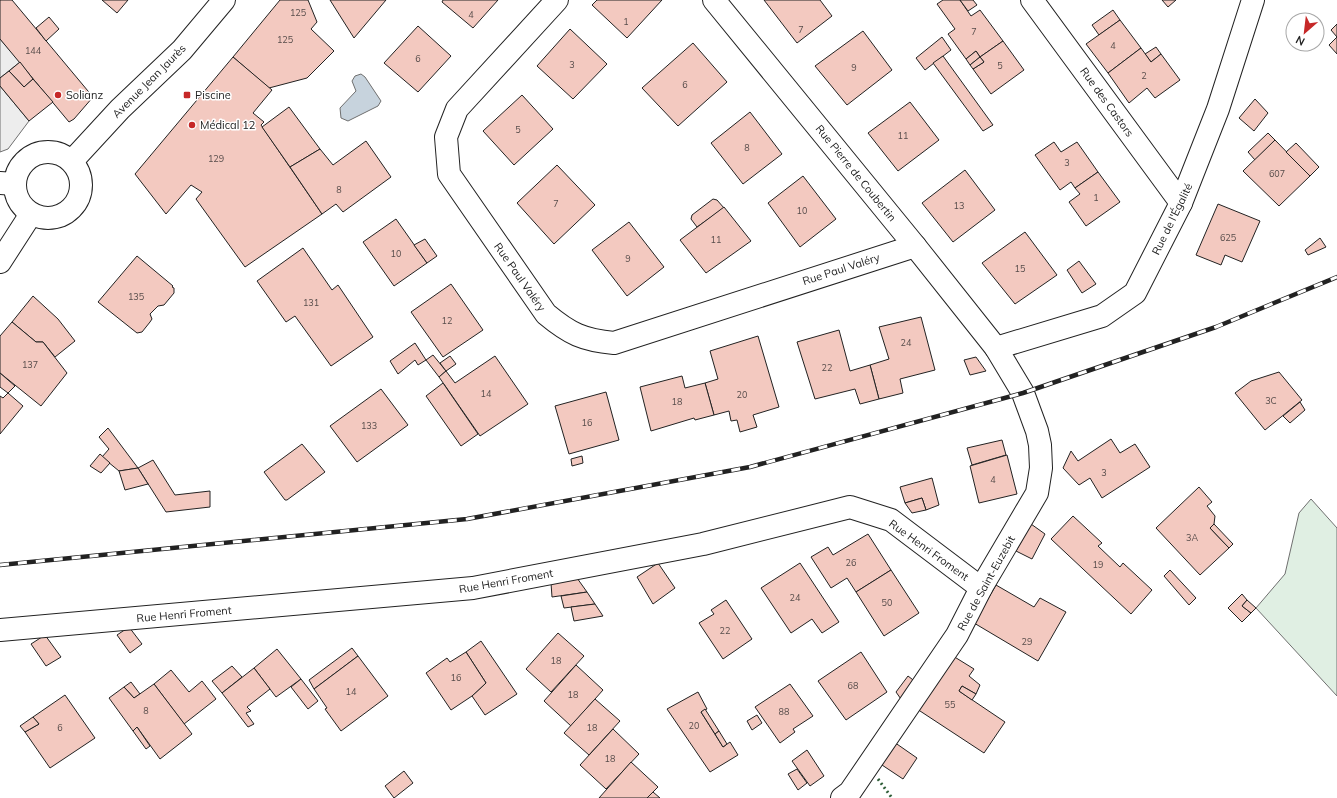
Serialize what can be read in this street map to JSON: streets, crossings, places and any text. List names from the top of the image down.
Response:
{
  "streets": {
    "street": [
      "Avenue Jean Jaurès",
      "Rue des Castors",
      "Rue Pierre de Coubertin",
      "Rue de l'Égalité",
      "Rue Paul Valéry",
      "Rue Henri Froment",
      "Rue de Saint-Euzebit"
    ]
  },
  "crossings": [
    ["Rue des Castors", "Rue de l'Égalité"],
    ["Rue Pierre de Coubertin", "Rue de l'Égalité"],
    ["Rue Pierre de Coubertin", "Rue Paul Valéry"],
    ["Rue Pierre de Coubertin", "Rue de Saint-Euzebit"],
    ["Rue de l'Égalité", "Rue de Saint-Euzebit"],
    ["Rue Henri Froment", "Rue de Saint-Euzebit"]
  ],
  "places": {
    "other": ["Solianz", "Médical 12"],
    "transit": ["Piscine"]
  },
  "house_numbers": [
    "125",
    "4",
    "1",
    "7",
    "7",
    "125",
    "4",
    "144",
    "6",
    "3",
    "5",
    "9",
    "2",
    "6",
    "5",
    "11",
    "8",
    "129",
    "3",
    "607",
    "8",
    "1",
    "7",
    "13",
    "10",
    "625",
    "11",
    "10",
    "9",
    "15",
    "135",
    "131",
    "12",
    "24",
    "137",
    "22",
    "14",
    "20",
    "3C",
    "18",
    "16",
    "133",
    "3",
    "4",
    "3A",
    "26",
    "19",
    "24",
    "50",
    "22",
    "29",
    "18",
    "16",
    "68",
    "14",
    "18",
    "55",
    "8",
    "88",
    "20",
    "6",
    "18",
    "18"
  ],
  "north": "bottom left"
}
